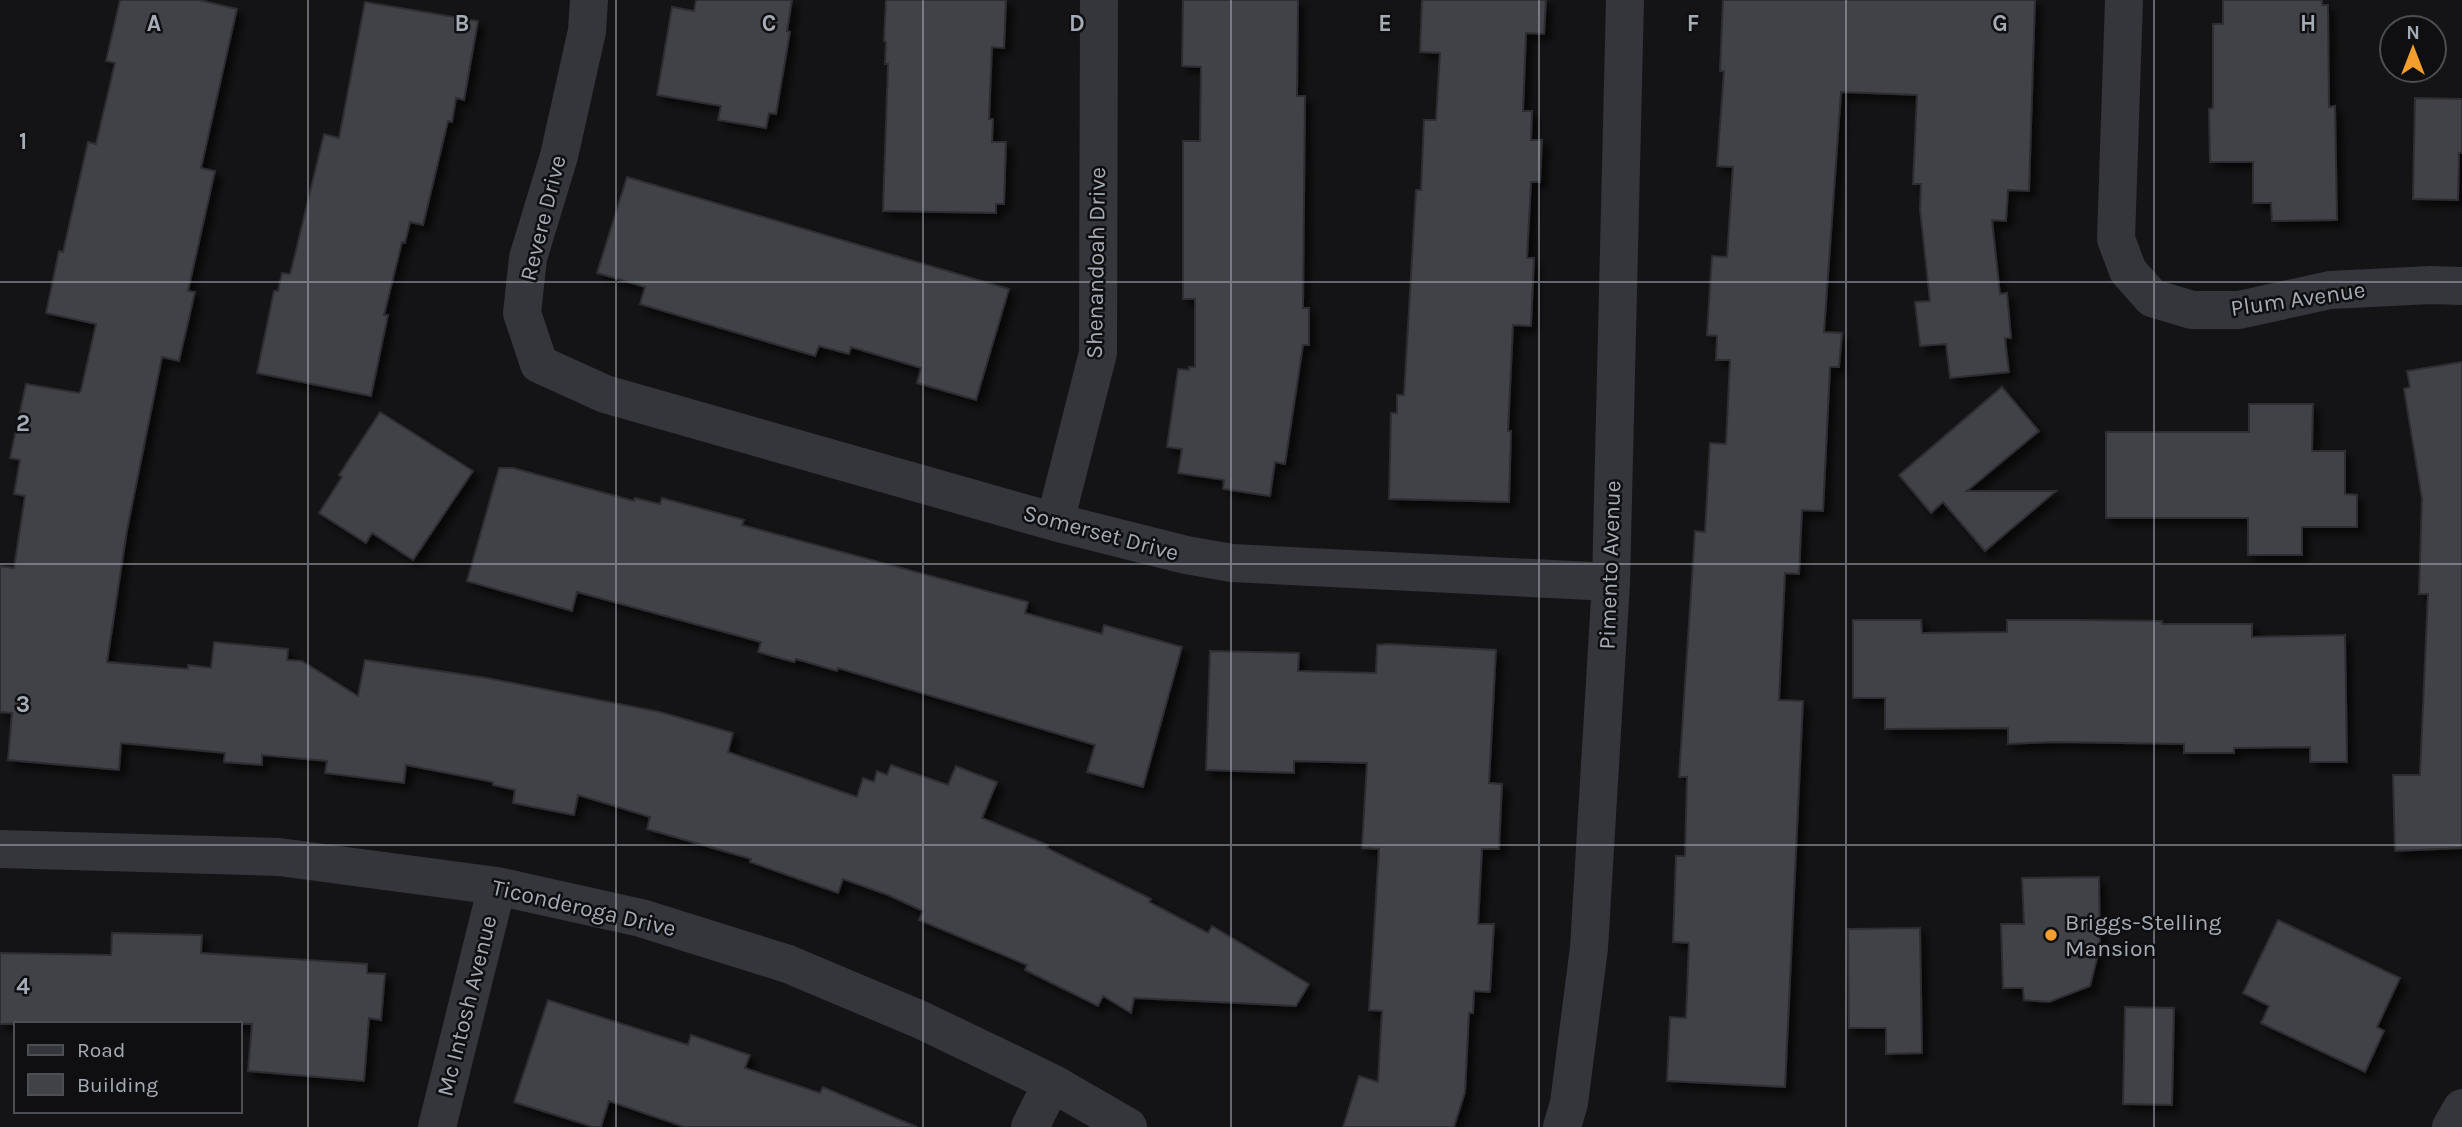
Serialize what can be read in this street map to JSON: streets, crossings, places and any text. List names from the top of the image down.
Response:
{
  "streets": {
    "street": [
      "Revere Drive",
      "Shenandoah Drive",
      "Plum Avenue",
      "Somerset Drive",
      "Pimento Avenue",
      "Ticonderoga Drive",
      "Mc Intosh Avenue"
    ]
  },
  "crossings": [
    ["Revere Drive", "Somerset Drive"],
    ["Shenandoah Drive", "Somerset Drive"],
    ["Somerset Drive", "Pimento Avenue"],
    ["Ticonderoga Drive", "Mc Intosh Avenue"]
  ],
  "places": ["Briggs-Stelling Mansion"],
  "legend": ["Road", "Building"],
  "north": "top",
  "grid": {
    "columns": [
      "A",
      "B",
      "C",
      "D",
      "E",
      "F",
      "G",
      "H"
    ],
    "rows": [
      "1",
      "2",
      "3",
      "4"
    ]
  }
}
